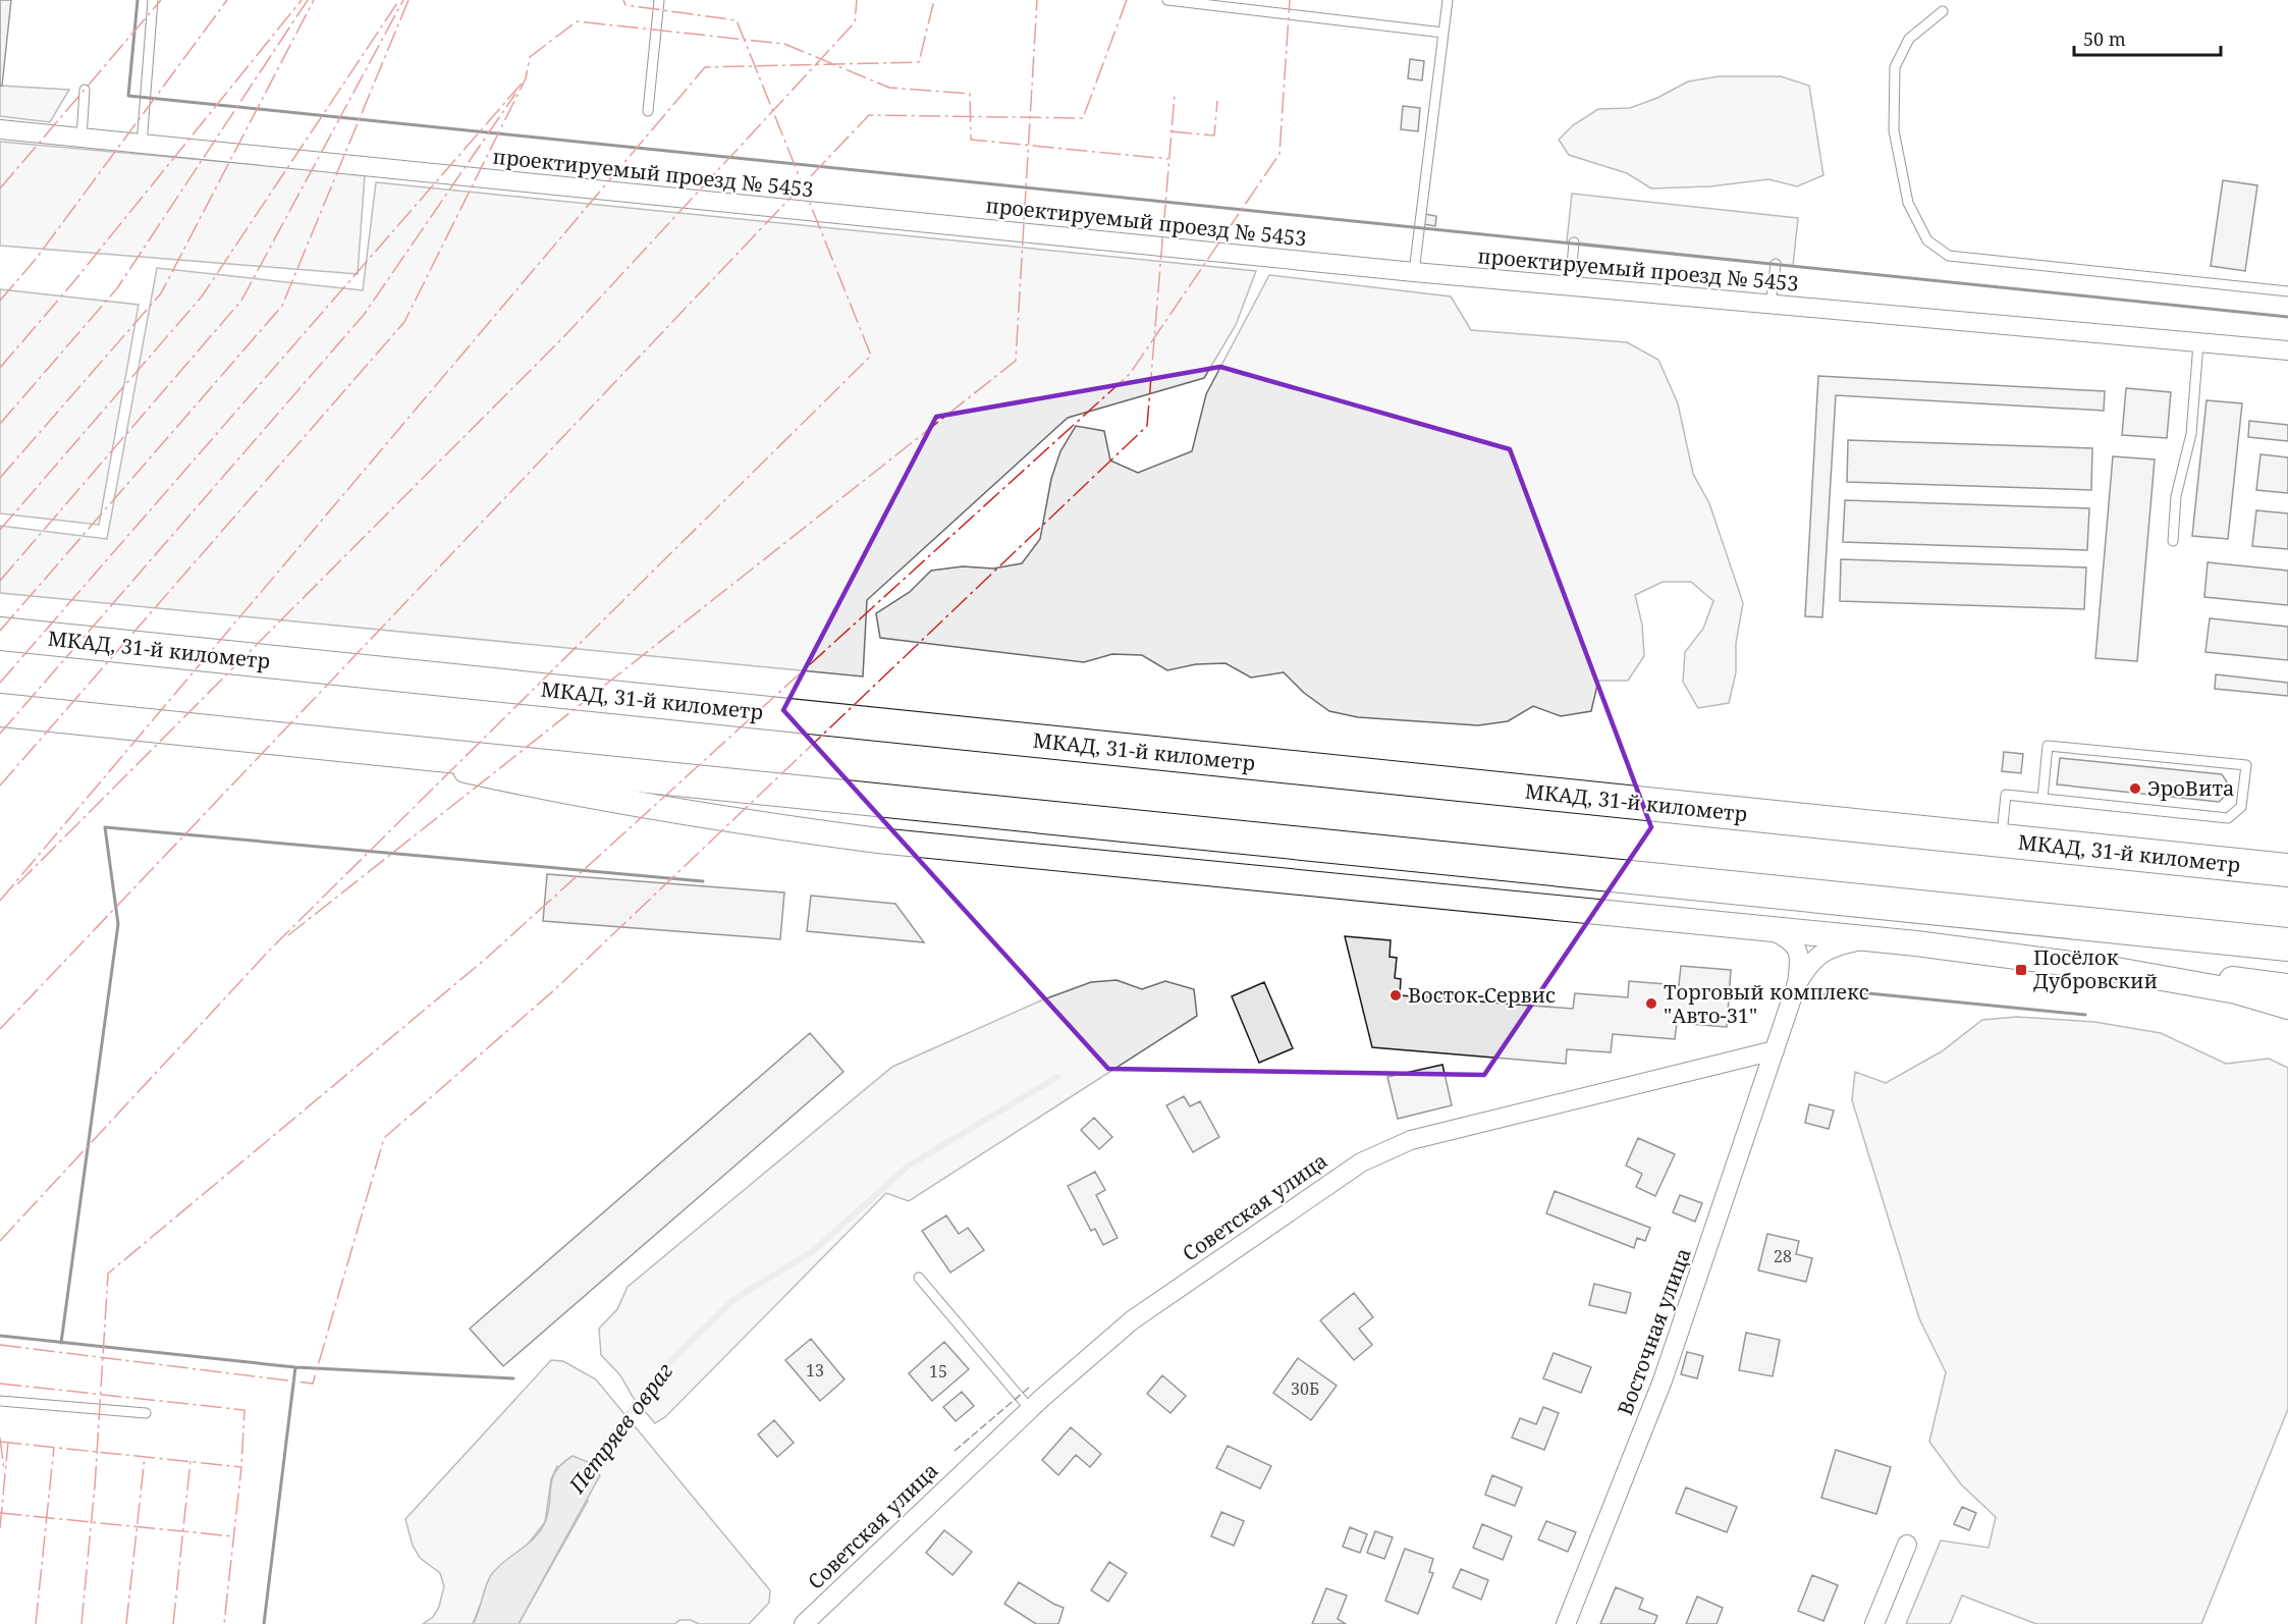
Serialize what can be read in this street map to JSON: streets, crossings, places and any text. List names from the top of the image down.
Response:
{
  "streets": {
    "highway": ["МКАД, 31-й километр"],
    "street": ["проектируемый проезд № 5453", "Советская улица", "Восточная улица"]
  },
  "crossings": [
    ["Советская улица", "Восточная улица"]
  ],
  "water": ["Петряев овраг"],
  "places": {
    "other": ["ЭроВита", "Восток-Сервис", "Торговый комплекс \"Авто-31\""],
    "transit": ["Посёлок Дубровский"]
  },
  "house_numbers": [
    "28",
    "13",
    "15",
    "30Б"
  ],
  "scale_bar": "50 m"
}
